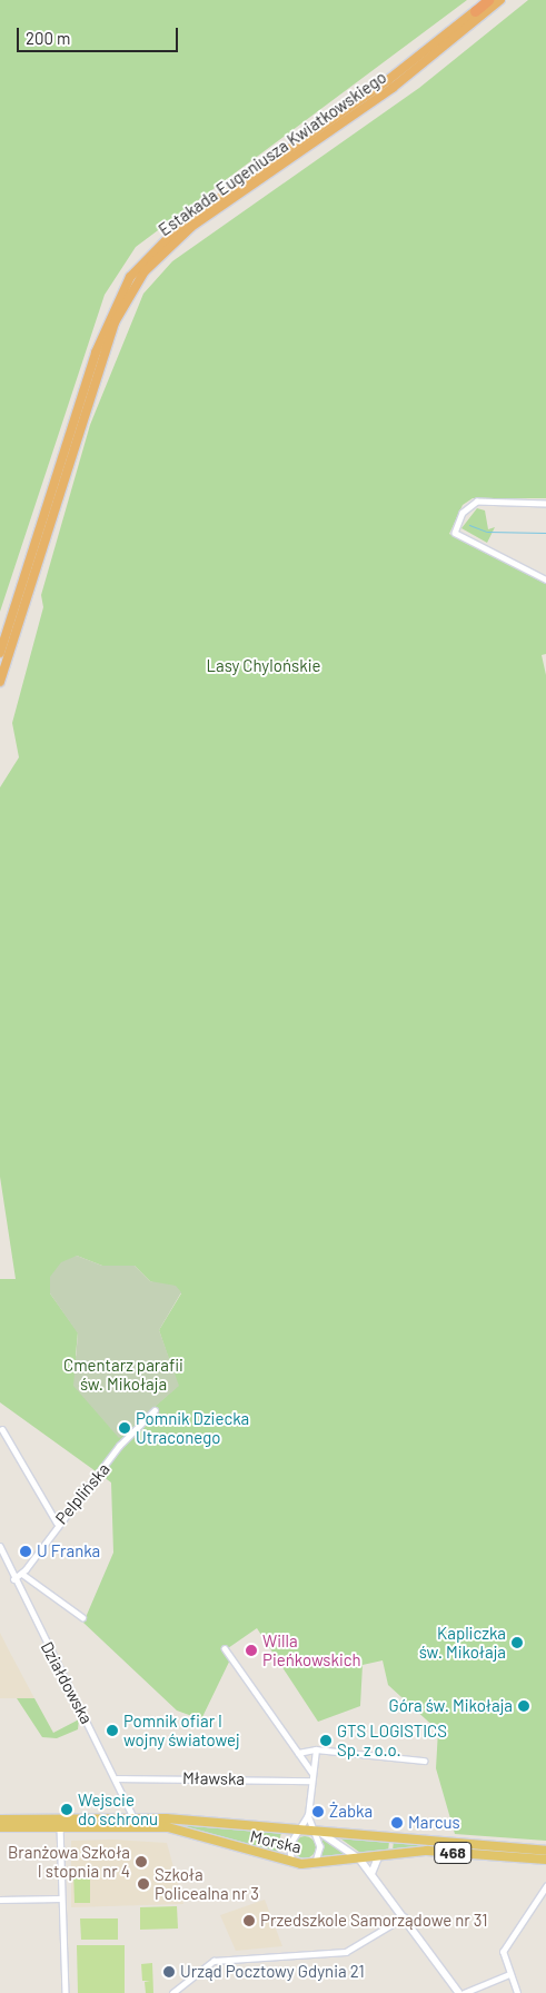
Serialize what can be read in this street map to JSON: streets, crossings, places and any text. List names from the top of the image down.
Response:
{
  "streets": {
    "highway": ["Estakada Eugeniusza Kwiatkowskiego"],
    "main road": ["Morska", "468"],
    "street": ["Pelplińska", "Działdowska", "Mławska"]
  },
  "crossings": [
    ["Pelplińska", "Działdowska"],
    ["Działdowska", "Mławska"],
    ["Działdowska", "Morska"]
  ],
  "parks": ["Lasy Chylońskie", "Cmentarz parafii św. Mikołaja"],
  "places": [
    "Pomnik Dziecka Utraconego",
    "U Franka",
    "Kapliczka św. Mikołaja",
    "Willa Pieńkowskich",
    "Góra św. Mikołaja",
    "Pomnik ofiar I wojny światowej",
    "GTS LOGISTICS Sp. z o.o.",
    "Wejscie do schronu",
    "Żabka",
    "Marcus",
    "Branżowa Szkoła I stopnia nr 4",
    "Szkoła Policealna nr 3",
    "Przedszkole Samorządowe nr 31",
    "Urząd Pocztowy Gdynia 21"
  ],
  "scale_bar": "200 m"
}
